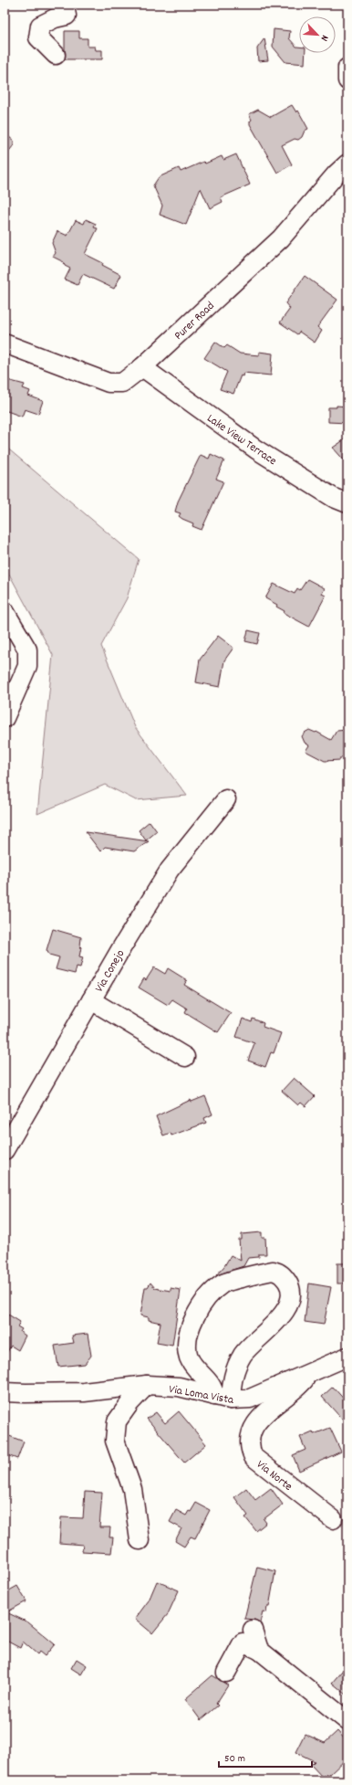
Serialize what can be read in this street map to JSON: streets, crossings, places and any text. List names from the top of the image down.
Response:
{
  "streets": {
    "street": [
      "Purer Road",
      "Lake View Terrace",
      "Via Conejo",
      "Via Loma Vista",
      "Via Norte"
    ]
  },
  "crossings": [
    ["Purer Road", "Lake View Terrace"],
    ["Via Loma Vista", "Via Norte"]
  ],
  "scale_bar": "50 m",
  "north": "bottom right"
}
